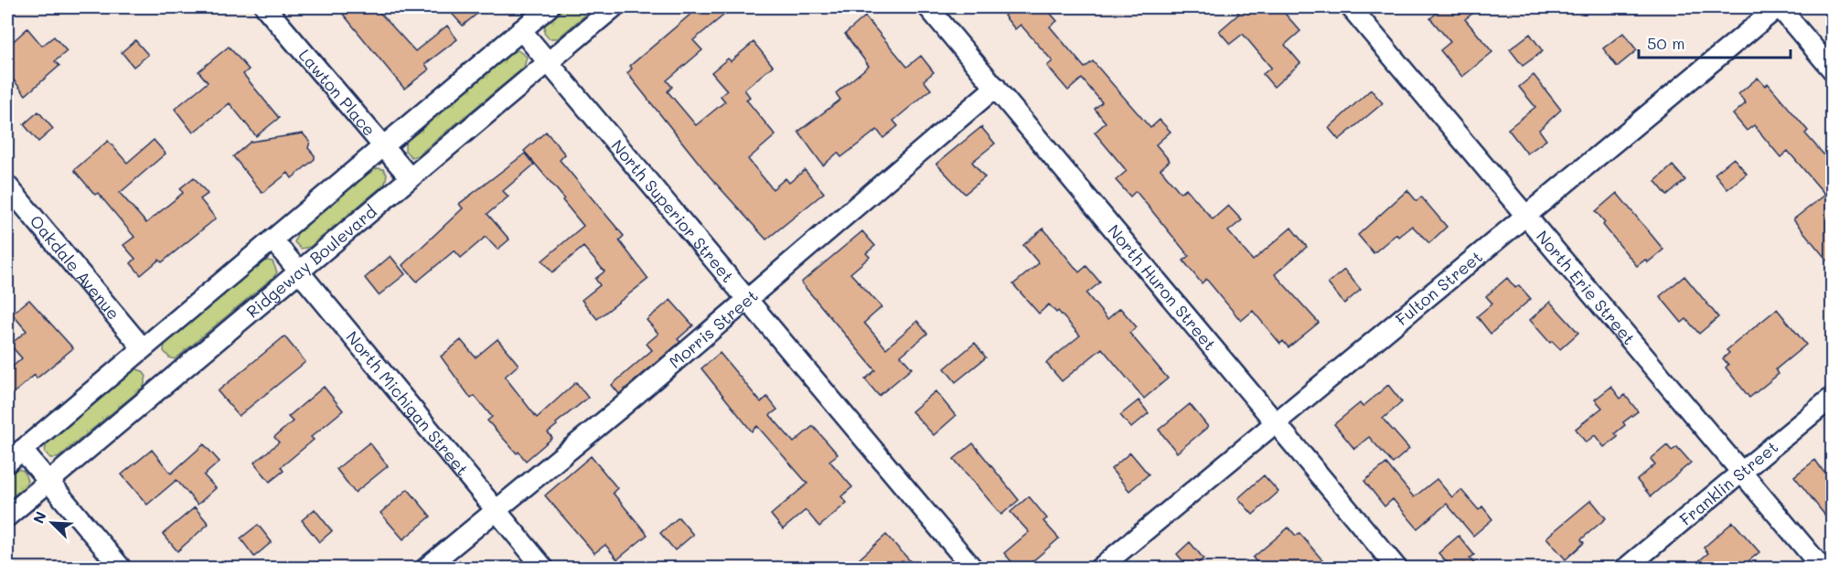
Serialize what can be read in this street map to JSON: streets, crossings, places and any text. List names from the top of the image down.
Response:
{
  "streets": {
    "street": [
      "Lawton Place",
      "North Superior Street",
      "Ridgeway Boulevard",
      "Oakdale Avenue",
      "North Huron Street",
      "Fulton Street",
      "North Erie Street",
      "Morris Street",
      "North Michigan Street",
      "Franklin Street"
    ]
  },
  "crossings": [
    ["Lawton Place", "Ridgeway Boulevard"],
    ["North Superior Street", "Ridgeway Boulevard"],
    ["North Superior Street", "Morris Street"],
    ["Ridgeway Boulevard", "North Michigan Street"],
    ["North Huron Street", "Fulton Street"],
    ["North Huron Street", "Morris Street"],
    ["Fulton Street", "North Erie Street"],
    ["North Erie Street", "Franklin Street"],
    ["Morris Street", "North Michigan Street"]
  ],
  "scale_bar": "50 m",
  "north": "top left"
}
